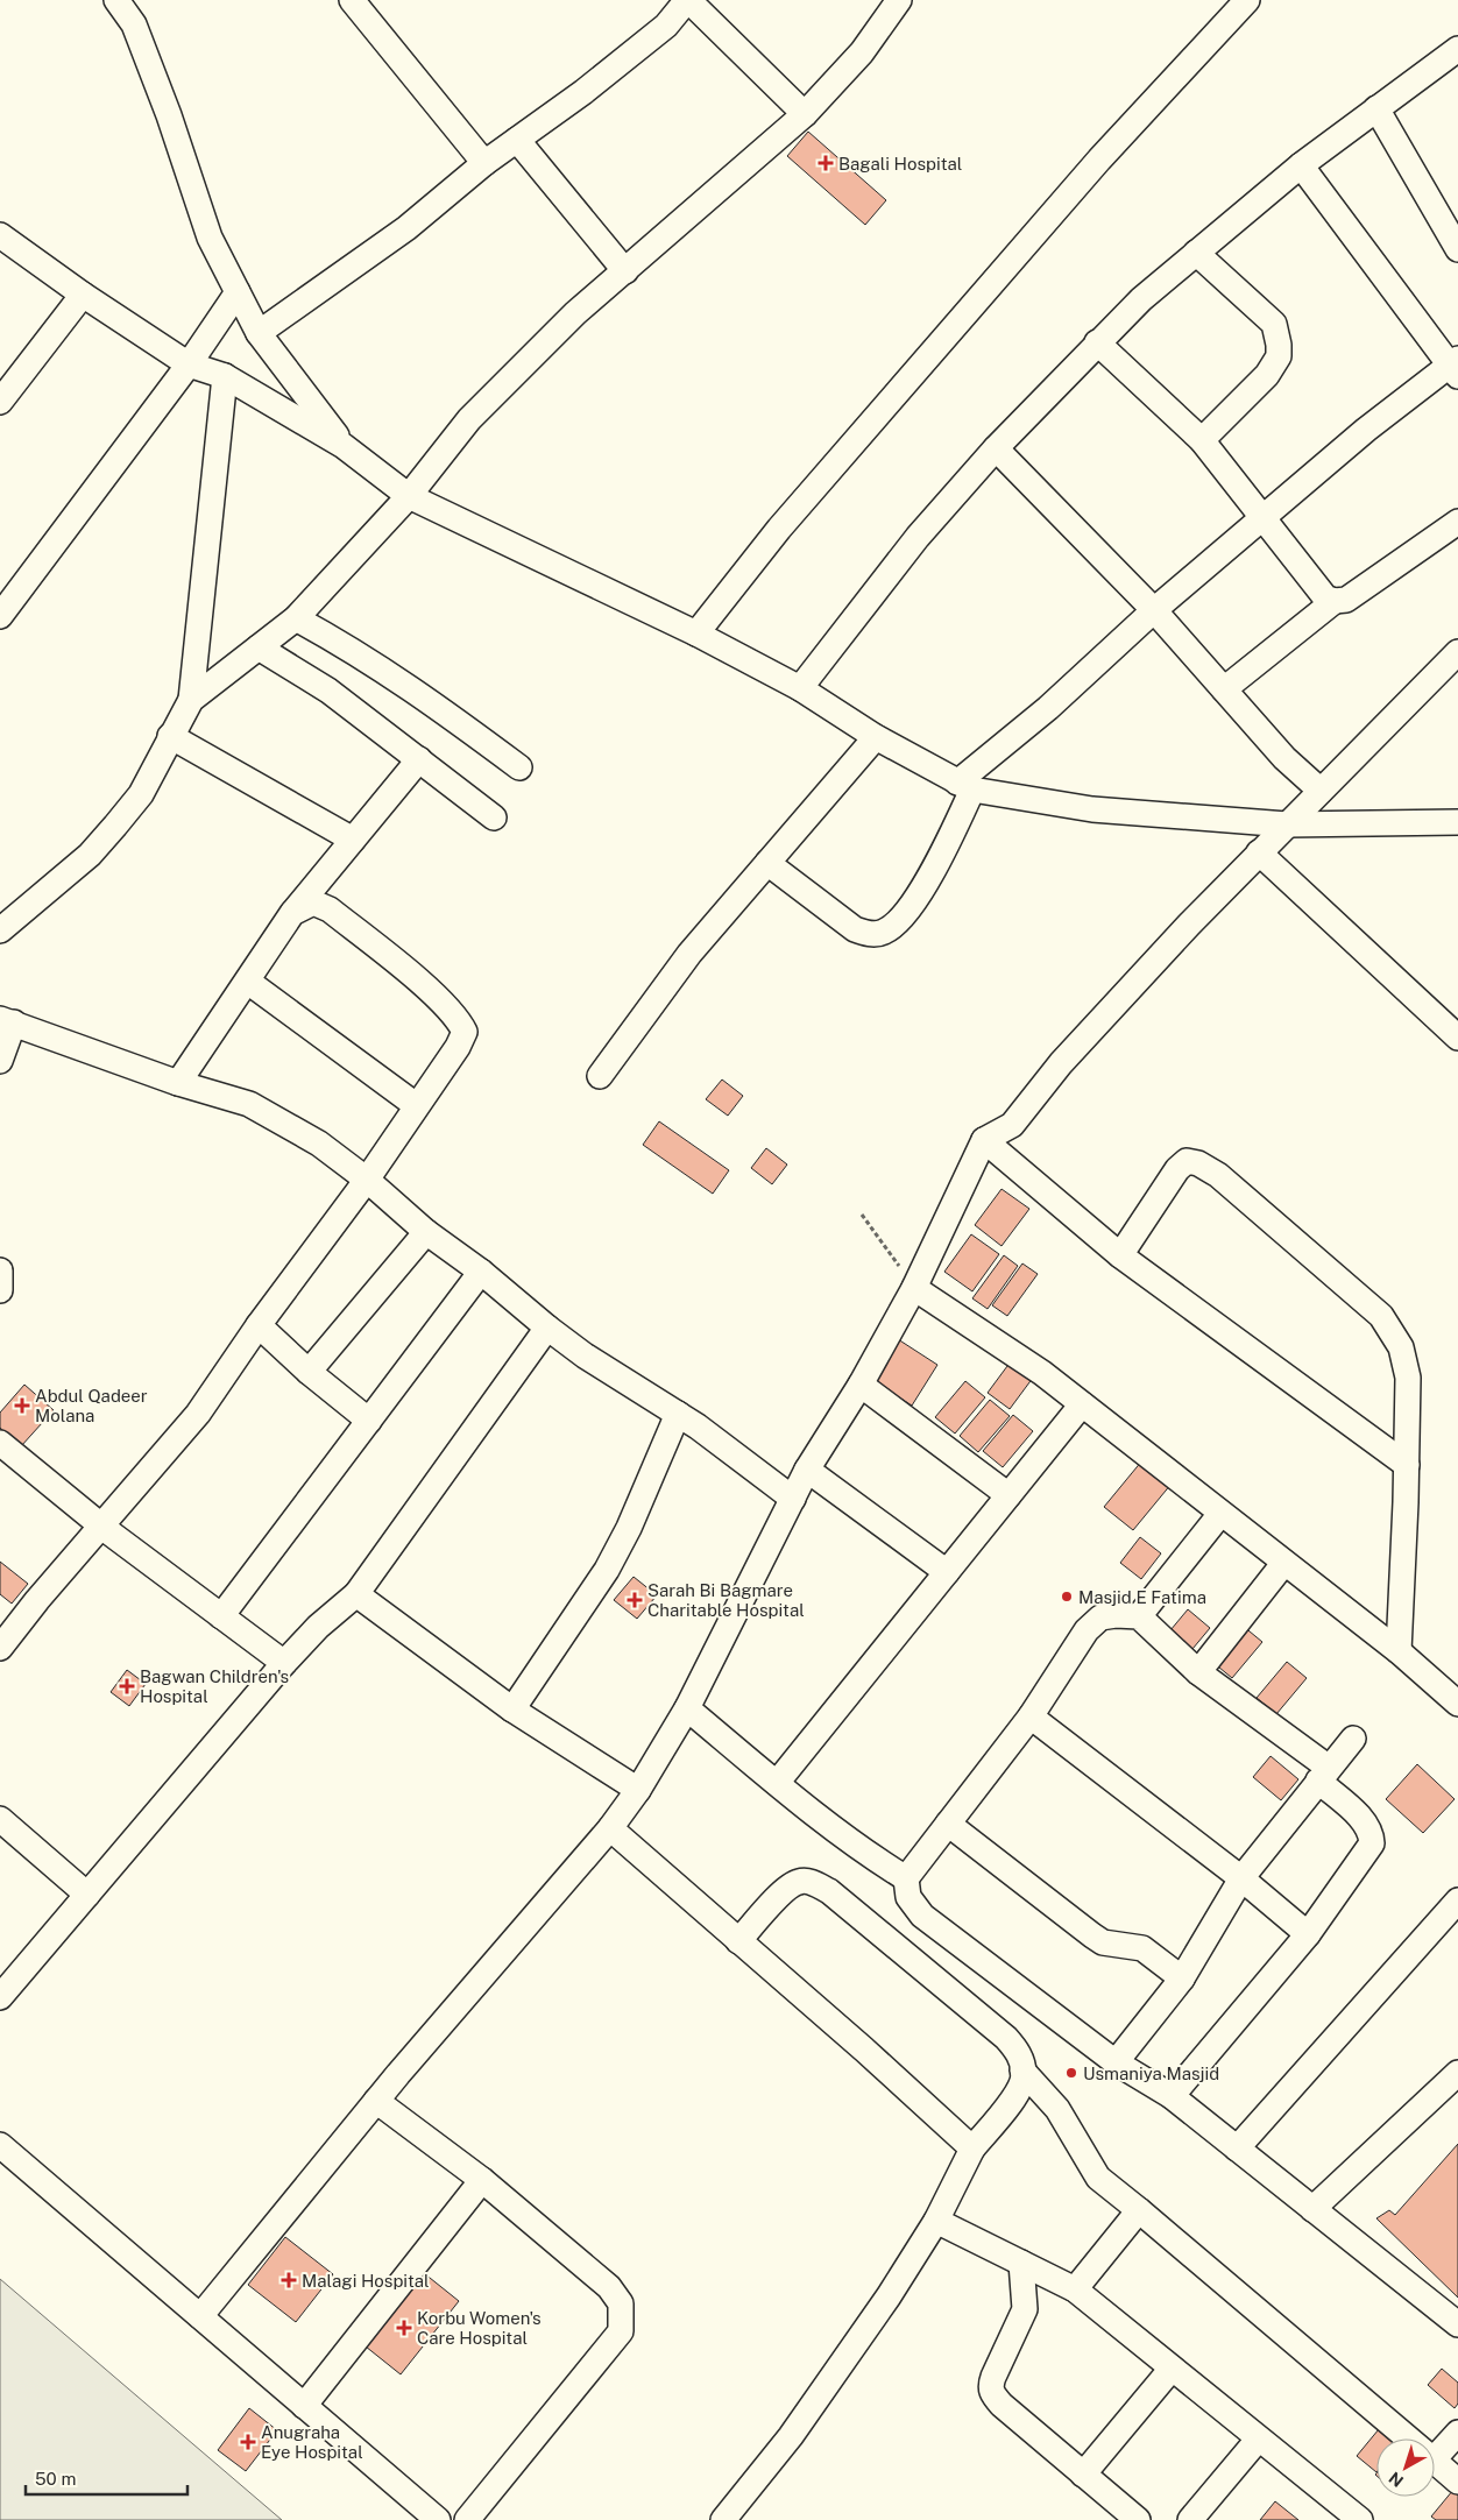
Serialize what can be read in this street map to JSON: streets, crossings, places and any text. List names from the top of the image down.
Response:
{
  "places": {
    "health": [
      "Bagali Hospital",
      "Abdul Qadeer Molana",
      "Sarah Bi Bagmare Charitable Hospital",
      "Bagwan Children's Hospital",
      "Malagi Hospital",
      "Korbu Women's Care Hospital",
      "Anugraha Eye Hospital"
    ],
    "other": ["Masjid E Fatima", "Usmaniya Masjid"]
  },
  "scale_bar": "50 m",
  "north": "bottom left"
}
